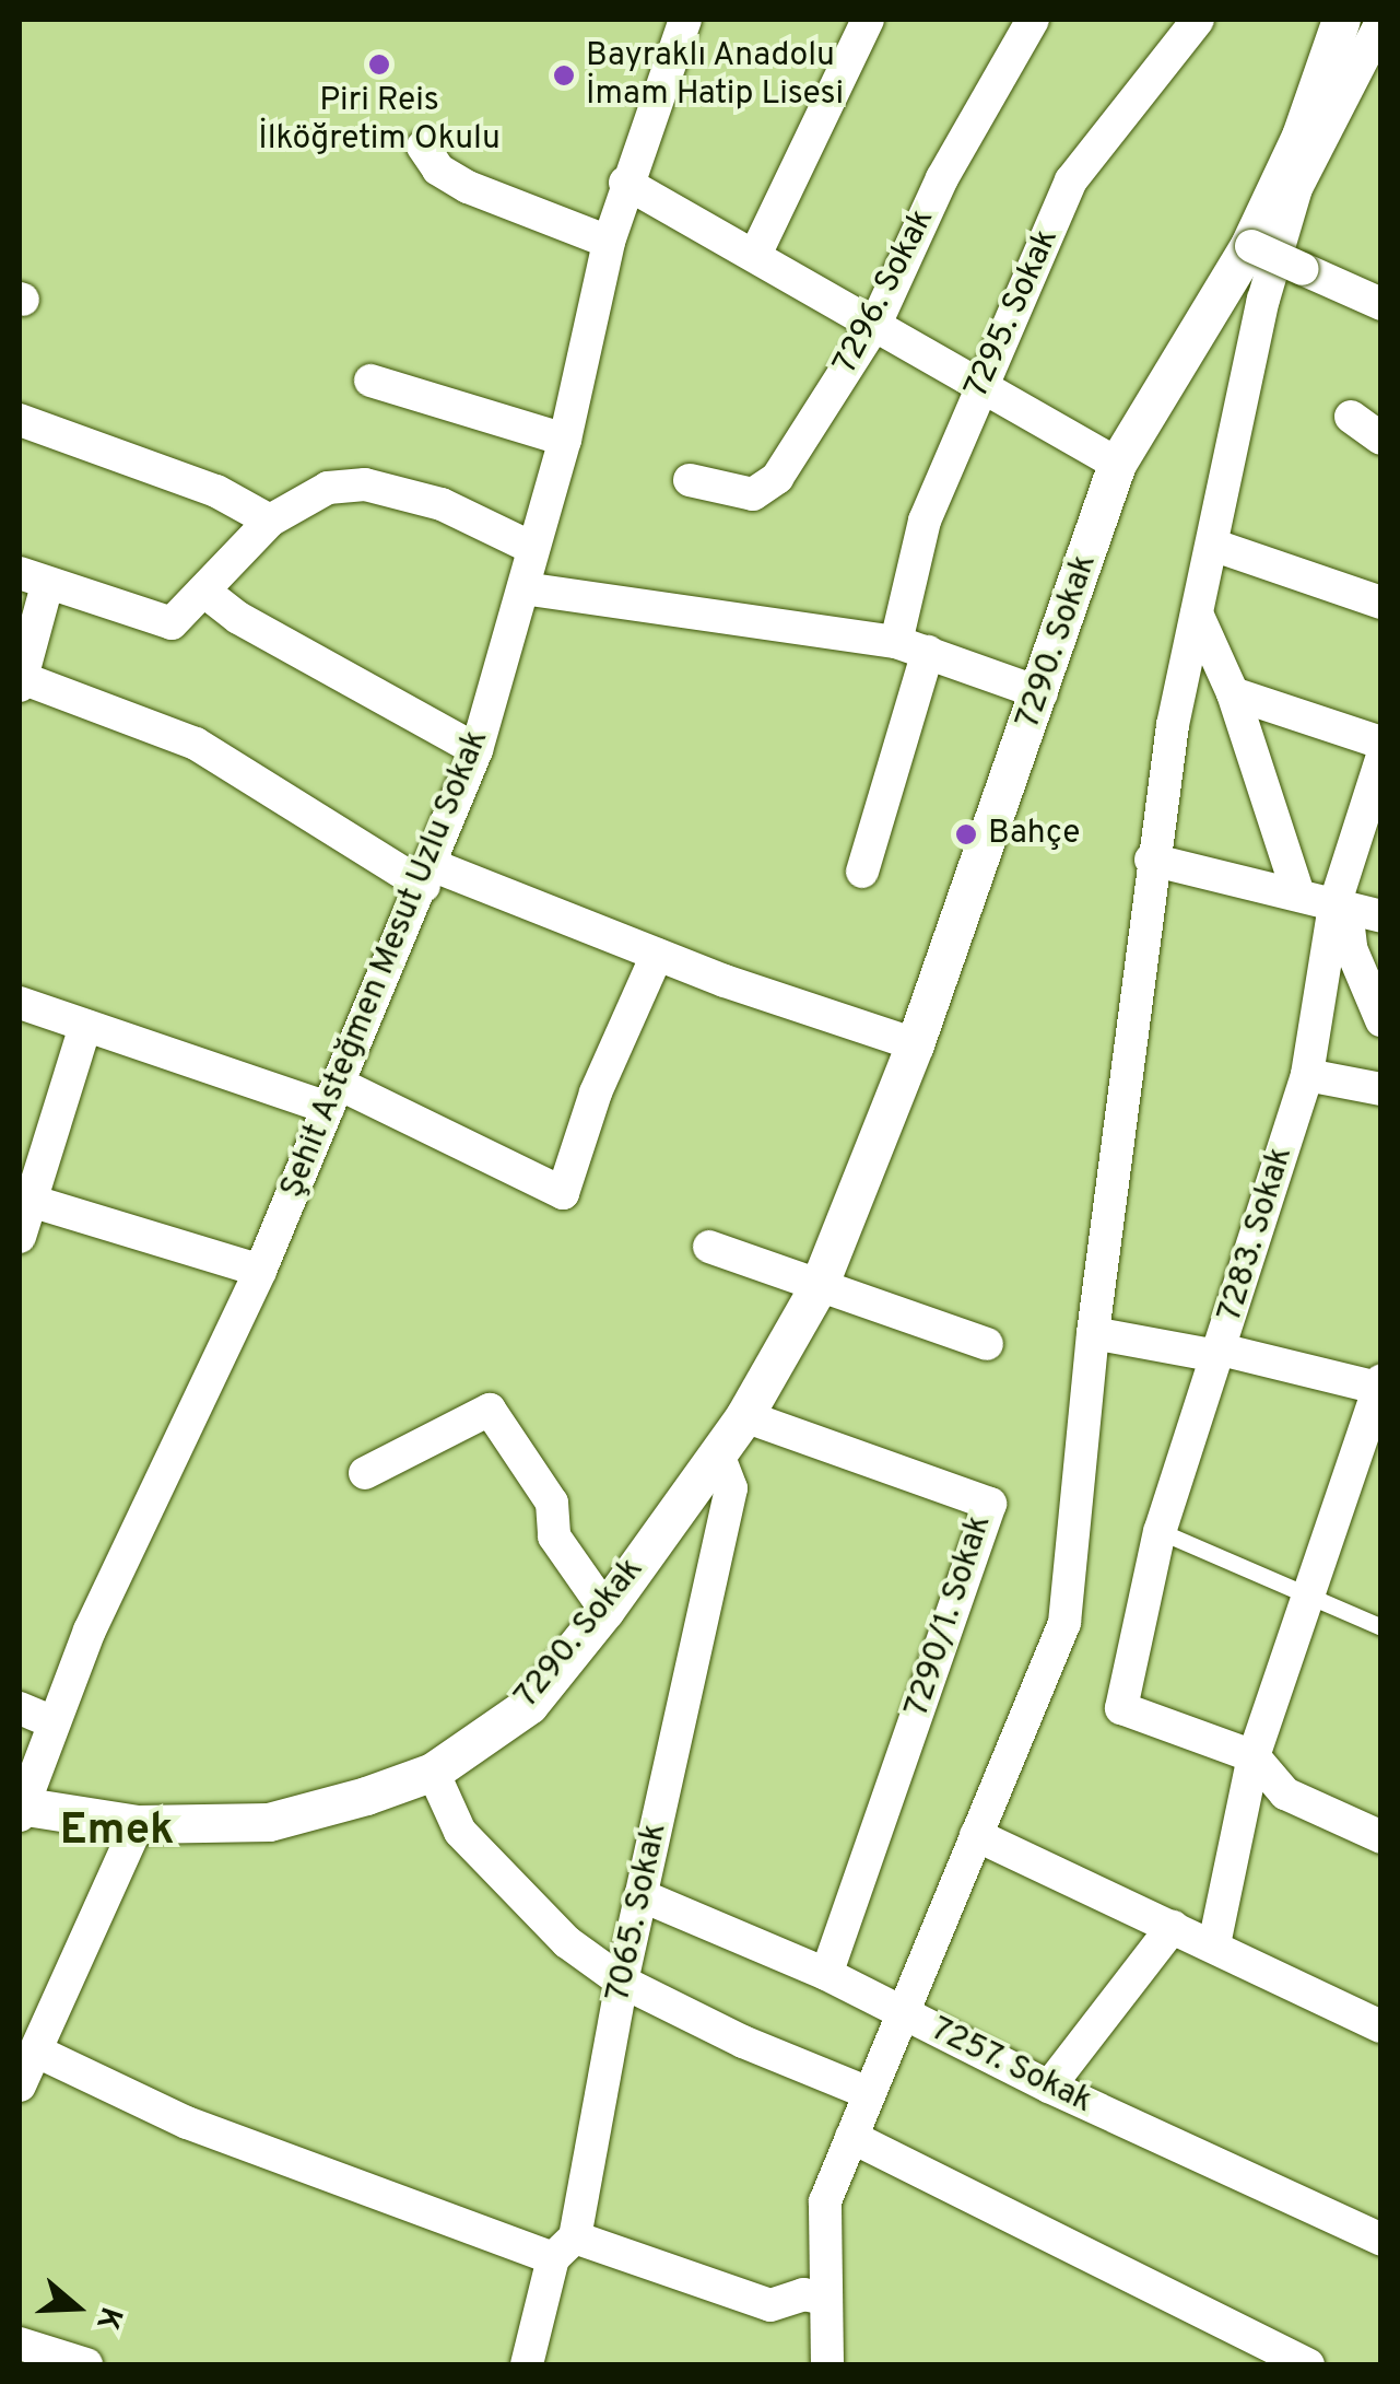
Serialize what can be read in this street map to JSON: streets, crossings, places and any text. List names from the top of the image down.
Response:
{
  "streets": {
    "street": [
      "7296. Sokak",
      "7295. Sokak",
      "7290. Sokak",
      "Şehit Asteğmen Mesut Uzlu Sokak",
      "7283. Sokak",
      "7290/1. Sokak",
      "7065. Sokak",
      "7257. Sokak"
    ]
  },
  "crossings": [
    ["7290. Sokak", "Şehit Asteğmen Mesut Uzlu Sokak"],
    ["7290. Sokak", "7290/1. Sokak"],
    ["7290. Sokak", "7065. Sokak"],
    ["7290/1. Sokak", "7257. Sokak"],
    ["7065. Sokak", "7257. Sokak"]
  ],
  "districts": ["Emek"],
  "places": ["Piri Reis İlköğretim Okulu", "Bayraklı Anadolu İmam Hatip Lisesi", "Bahçe"],
  "north": "right"
}
